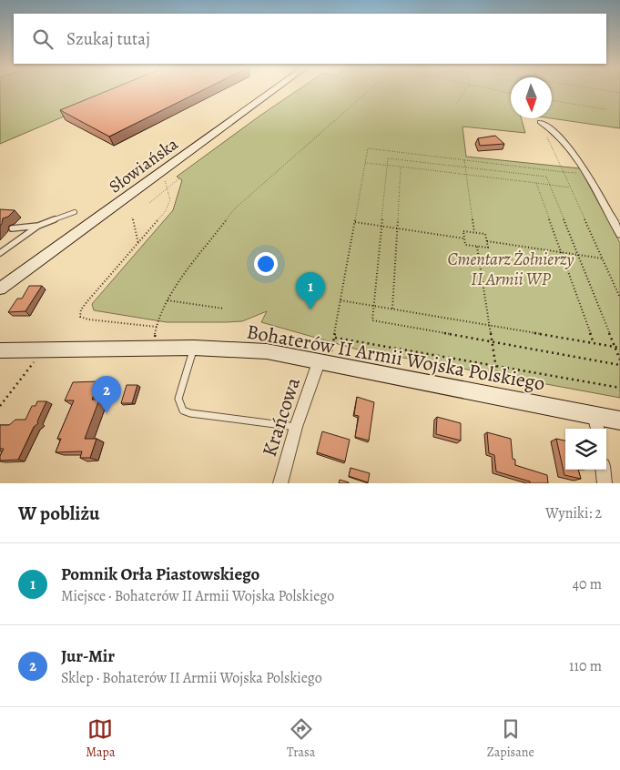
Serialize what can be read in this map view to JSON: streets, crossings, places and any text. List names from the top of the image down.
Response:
{
  "streets": {
    "street": ["Słowiańska", "Bohaterów II Armii Wojska Polskiego", "Krańcowa"]
  },
  "crossings": [
    ["Bohaterów II Armii Wojska Polskiego", "Krańcowa"]
  ],
  "parks": ["Cmentarz Żołnierzy II Armii WP"],
  "north": "bottom",
  "page": {
    "search": "Szukaj tutaj",
    "pins": ["1", "2"],
    "heading": ["W pobliżu", "Wyniki: 2"],
    "list": [
      {
        "mark": "1",
        "name": "Pomnik Orła Piastowskiego",
        "note": "Miejsce · Bohaterów II Armii Wojska Polskiego",
        "value": "40 m"
      },
      {
        "mark": "2",
        "name": "Jur-Mir",
        "note": "Sklep · Bohaterów II Armii Wojska Polskiego",
        "value": "110 m"
      }
    ],
    "nav": ["Mapa", "Trasa", "Zapisane"]
  }
}
